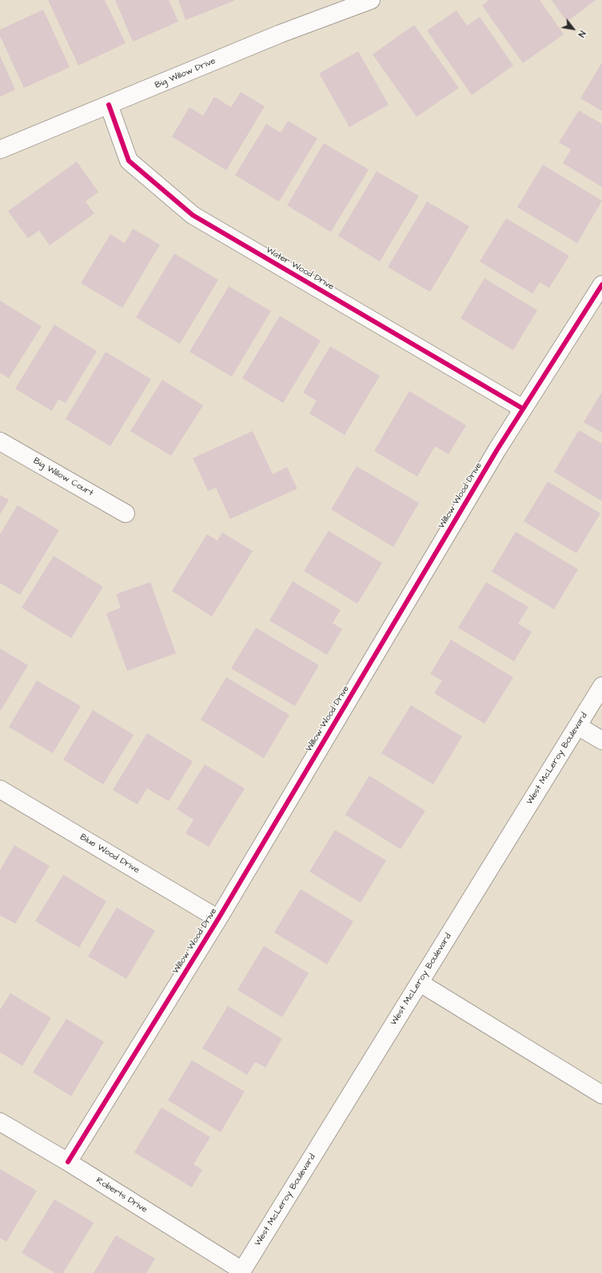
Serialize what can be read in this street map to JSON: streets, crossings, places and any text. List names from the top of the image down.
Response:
{
  "streets": {
    "street": [
      "Big Willow Drive",
      "Water Wood Drive",
      "Big Willow Court",
      "Willow Wood Drive",
      "West McLeroy Boulevard",
      "Blue Wood Drive",
      "Roberts Drive"
    ]
  },
  "crossings": [
    ["Big Willow Drive", "Water Wood Drive"],
    ["Water Wood Drive", "Willow Wood Drive"],
    ["Willow Wood Drive", "Blue Wood Drive"],
    ["Willow Wood Drive", "Roberts Drive"],
    ["West McLeroy Boulevard", "Roberts Drive"]
  ],
  "north": "bottom right"
}
